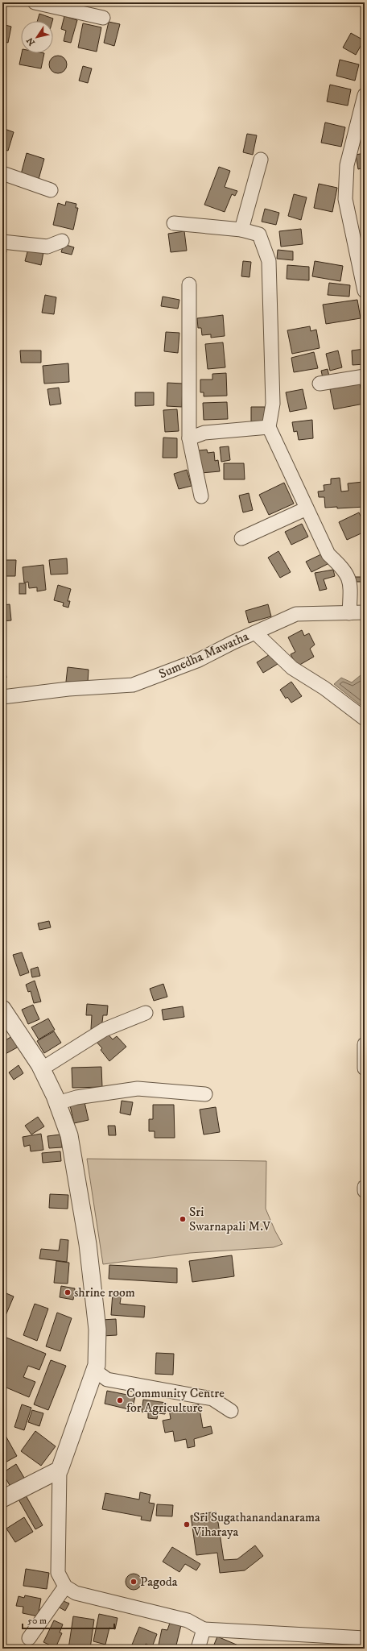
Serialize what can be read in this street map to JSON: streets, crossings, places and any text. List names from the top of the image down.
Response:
{
  "streets": {
    "street": ["Sumedha Mawatha"]
  },
  "places": [
    "Sri Swarnapali M.V",
    "shrine room",
    "Community Centre for Agriculture",
    "Sri Sugathanandanarama Viharaya",
    "Pagoda"
  ],
  "scale_bar": "50 m",
  "north": "bottom left"
}
